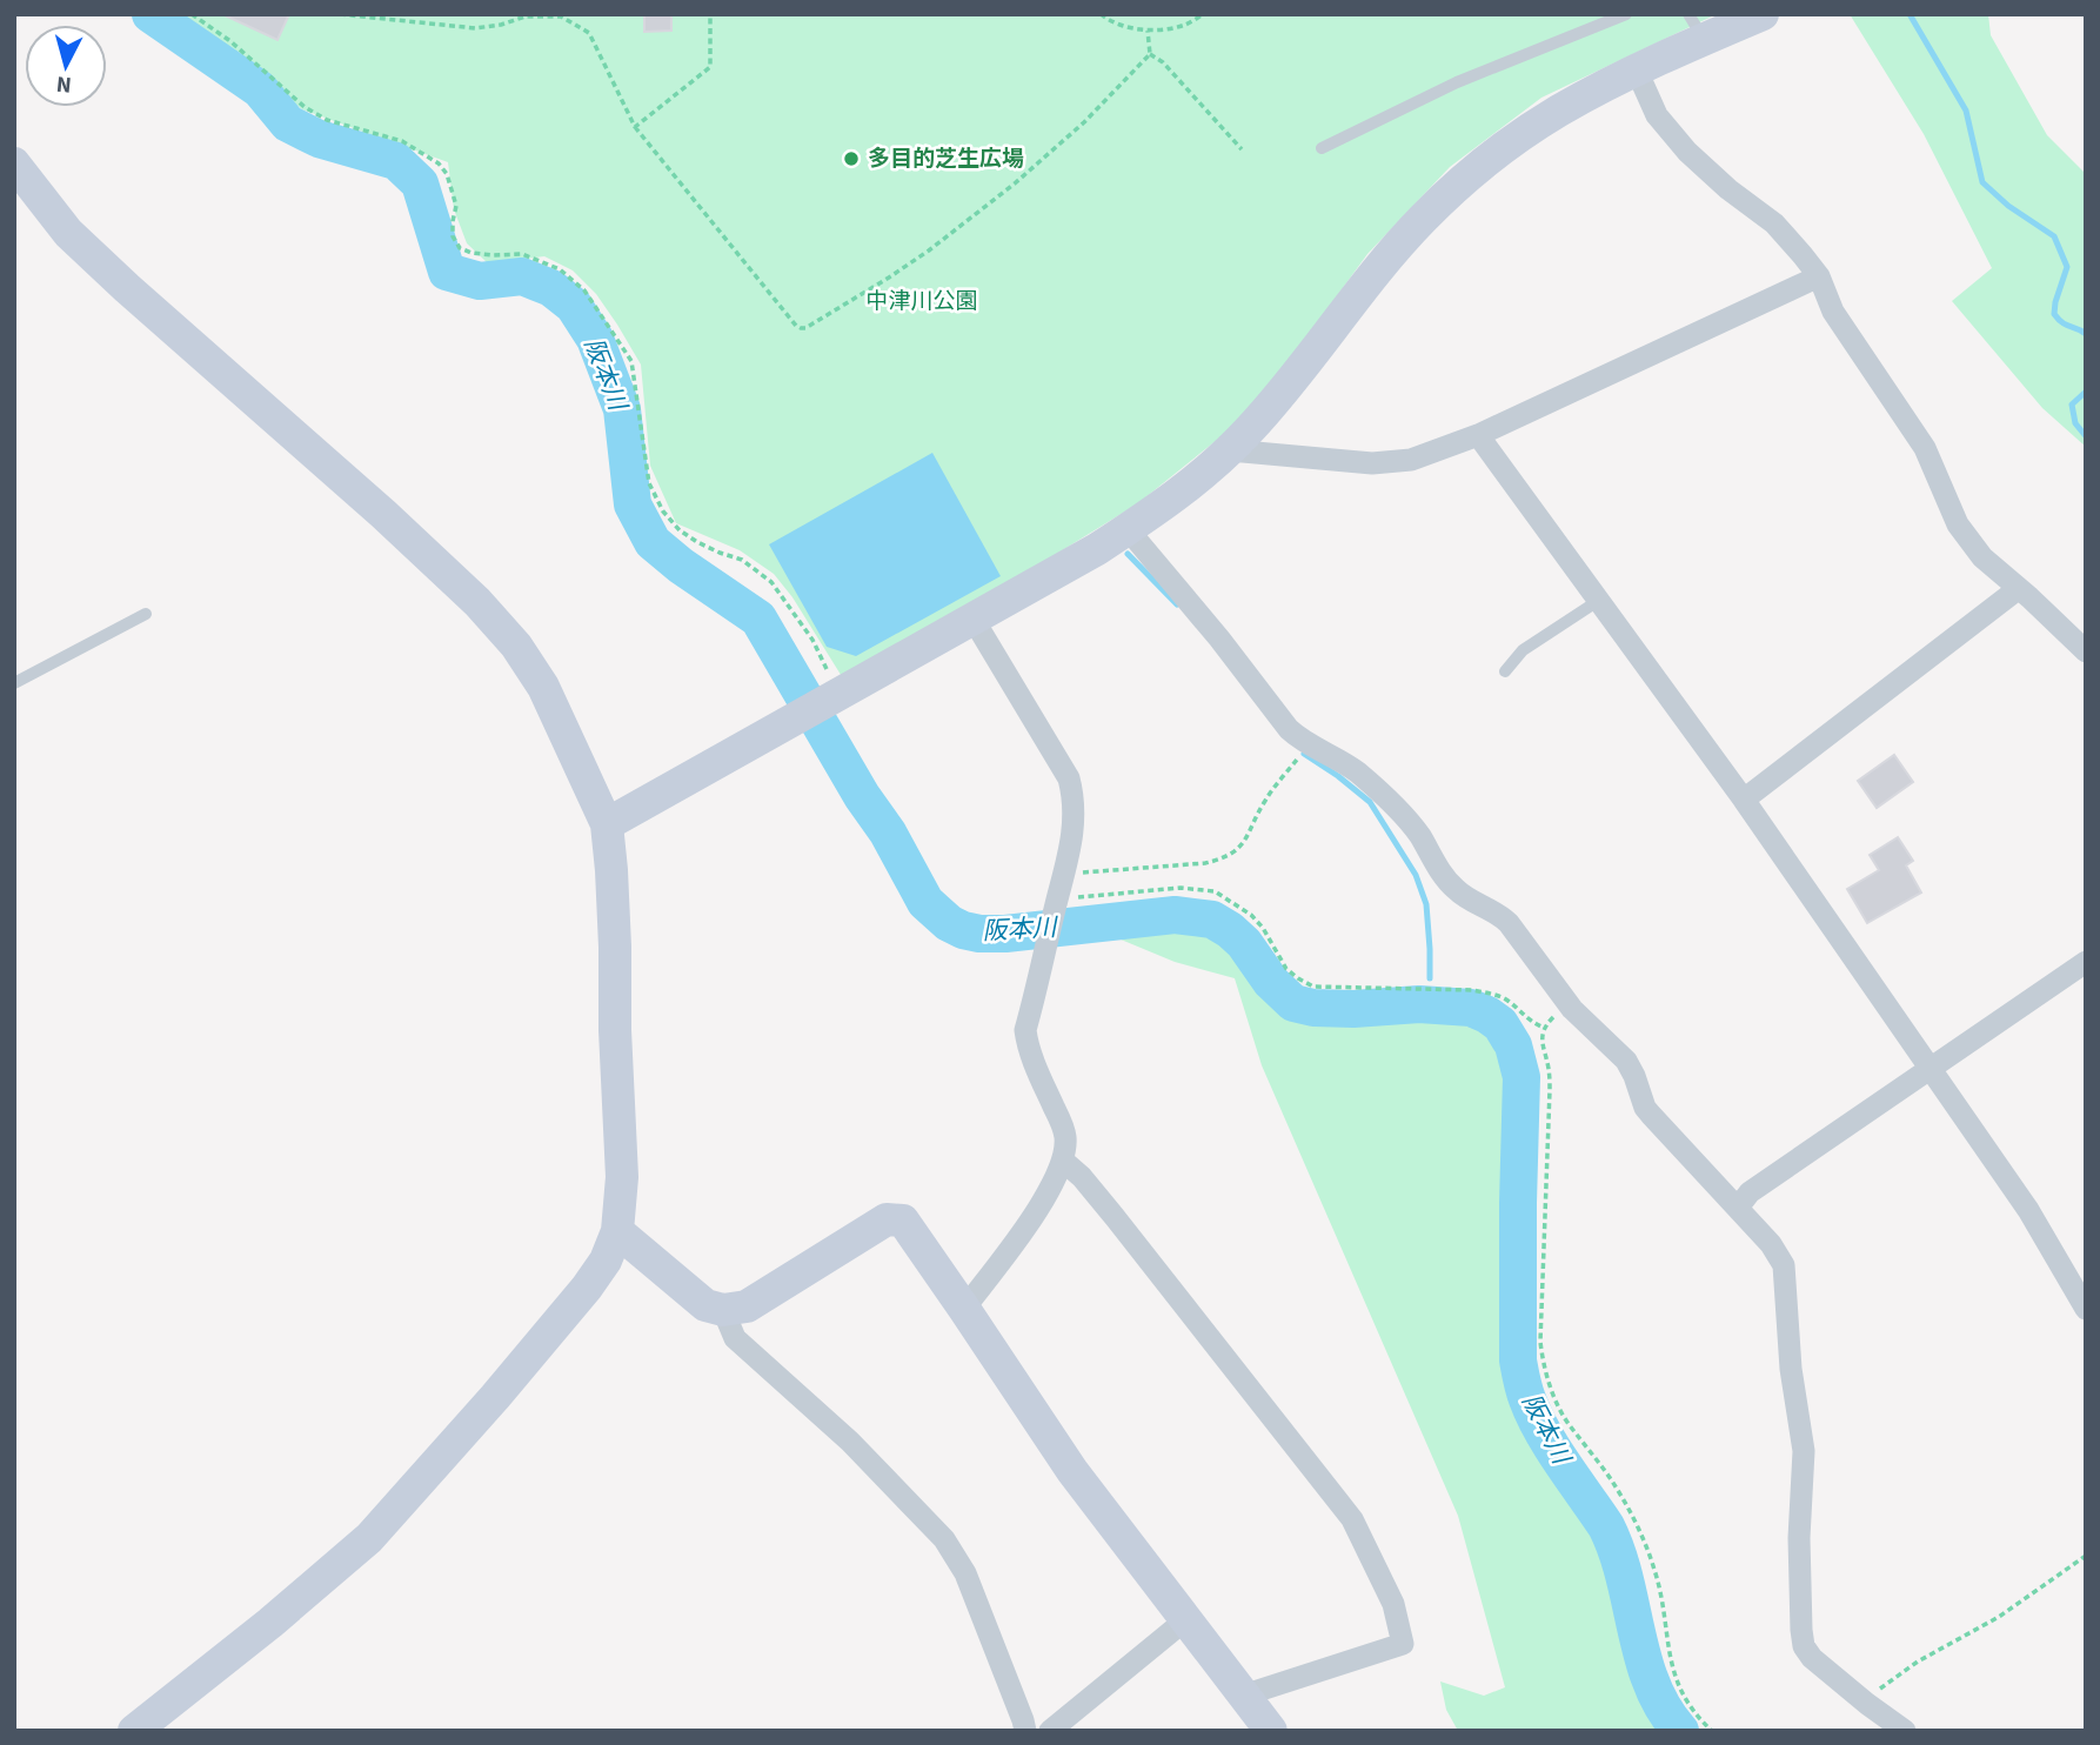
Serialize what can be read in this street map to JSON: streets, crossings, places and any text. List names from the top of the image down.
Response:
{
  "water": ["阪本川"],
  "parks": ["中津川公園"],
  "places": ["多目的芝生広場"],
  "north": "bottom"
}
